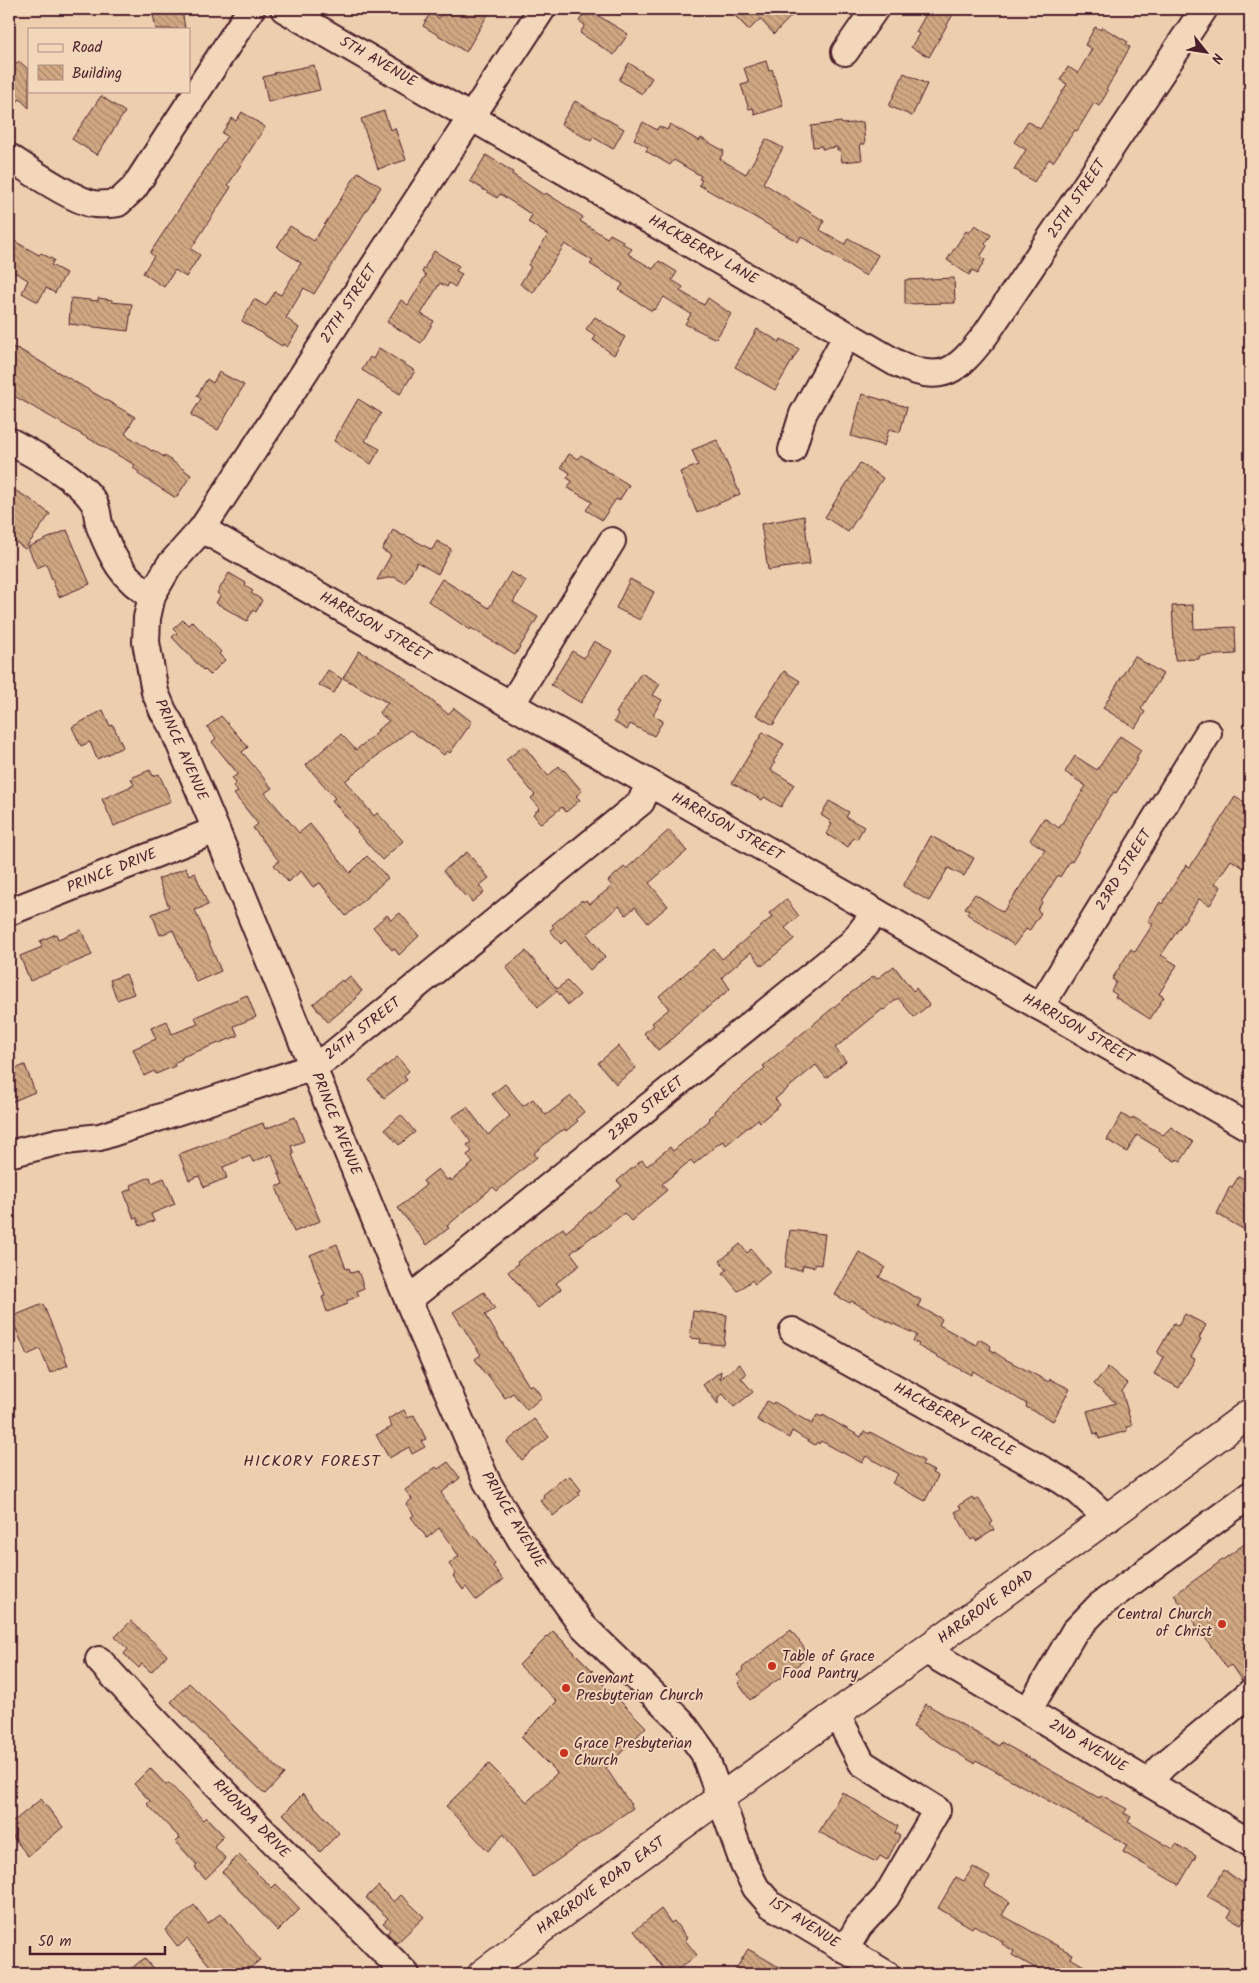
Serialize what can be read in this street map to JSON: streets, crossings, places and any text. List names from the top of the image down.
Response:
{
  "streets": {
    "main road": ["HARGROVE ROAD", "HARGROVE ROAD EAST"],
    "street": [
      "5TH AVENUE",
      "25TH STREET",
      "HACKBERRY LANE",
      "27TH STREET",
      "HARRISON STREET",
      "PRINCE AVENUE",
      "23RD STREET",
      "PRINCE DRIVE",
      "24TH STREET",
      "HACKBERRY CIRCLE",
      "2ND AVENUE",
      "RHONDA DRIVE",
      "1ST AVENUE"
    ]
  },
  "crossings": [
    ["5TH AVENUE", "HACKBERRY LANE"],
    ["5TH AVENUE", "27TH STREET"],
    ["25TH STREET", "HACKBERRY LANE"],
    ["HACKBERRY LANE", "27TH STREET"],
    ["27TH STREET", "HARRISON STREET"],
    ["27TH STREET", "PRINCE AVENUE"],
    ["HARRISON STREET", "23RD STREET"],
    ["HARRISON STREET", "24TH STREET"],
    ["PRINCE AVENUE", "23RD STREET"],
    ["PRINCE AVENUE", "PRINCE DRIVE"],
    ["PRINCE AVENUE", "24TH STREET"],
    ["PRINCE AVENUE", "HARGROVE ROAD"],
    ["PRINCE AVENUE", "HARGROVE ROAD EAST"],
    ["PRINCE AVENUE", "1ST AVENUE"],
    ["HACKBERRY CIRCLE", "HARGROVE ROAD"],
    ["HARGROVE ROAD", "2ND AVENUE"],
    ["HARGROVE ROAD", "HARGROVE ROAD EAST"],
    ["HARGROVE ROAD", "1ST AVENUE"],
    ["HARGROVE ROAD EAST", "1ST AVENUE"]
  ],
  "districts": ["HICKORY FOREST"],
  "places": [
    "Central Church of Christ",
    "Table of Grace Food Pantry",
    "Covenant Presbyterian Church",
    "Grace Presbyterian Church"
  ],
  "legend": ["Road", "Building"],
  "scale_bar": "50 m",
  "north": "bottom right"
}
